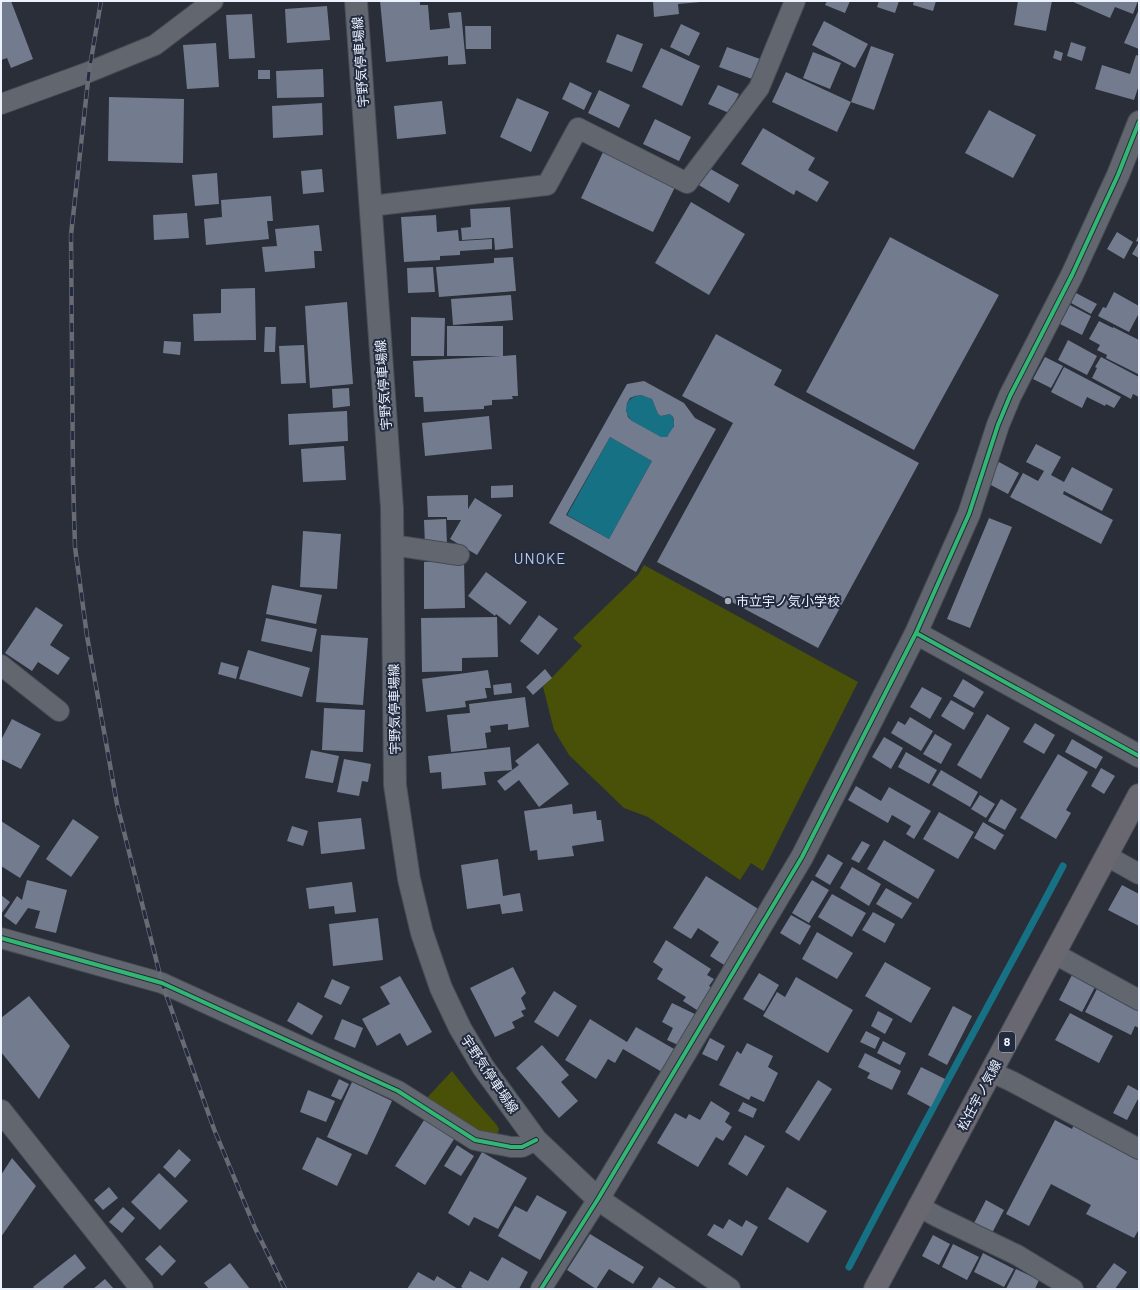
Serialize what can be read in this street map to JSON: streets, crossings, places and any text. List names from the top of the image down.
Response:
{
  "streets": {
    "main road": ["8", "松任宇ノ気線"],
    "street": ["宇野気停車場線"]
  },
  "districts": ["UNOKE"],
  "places": ["市立宇ノ気小学校"]
}
